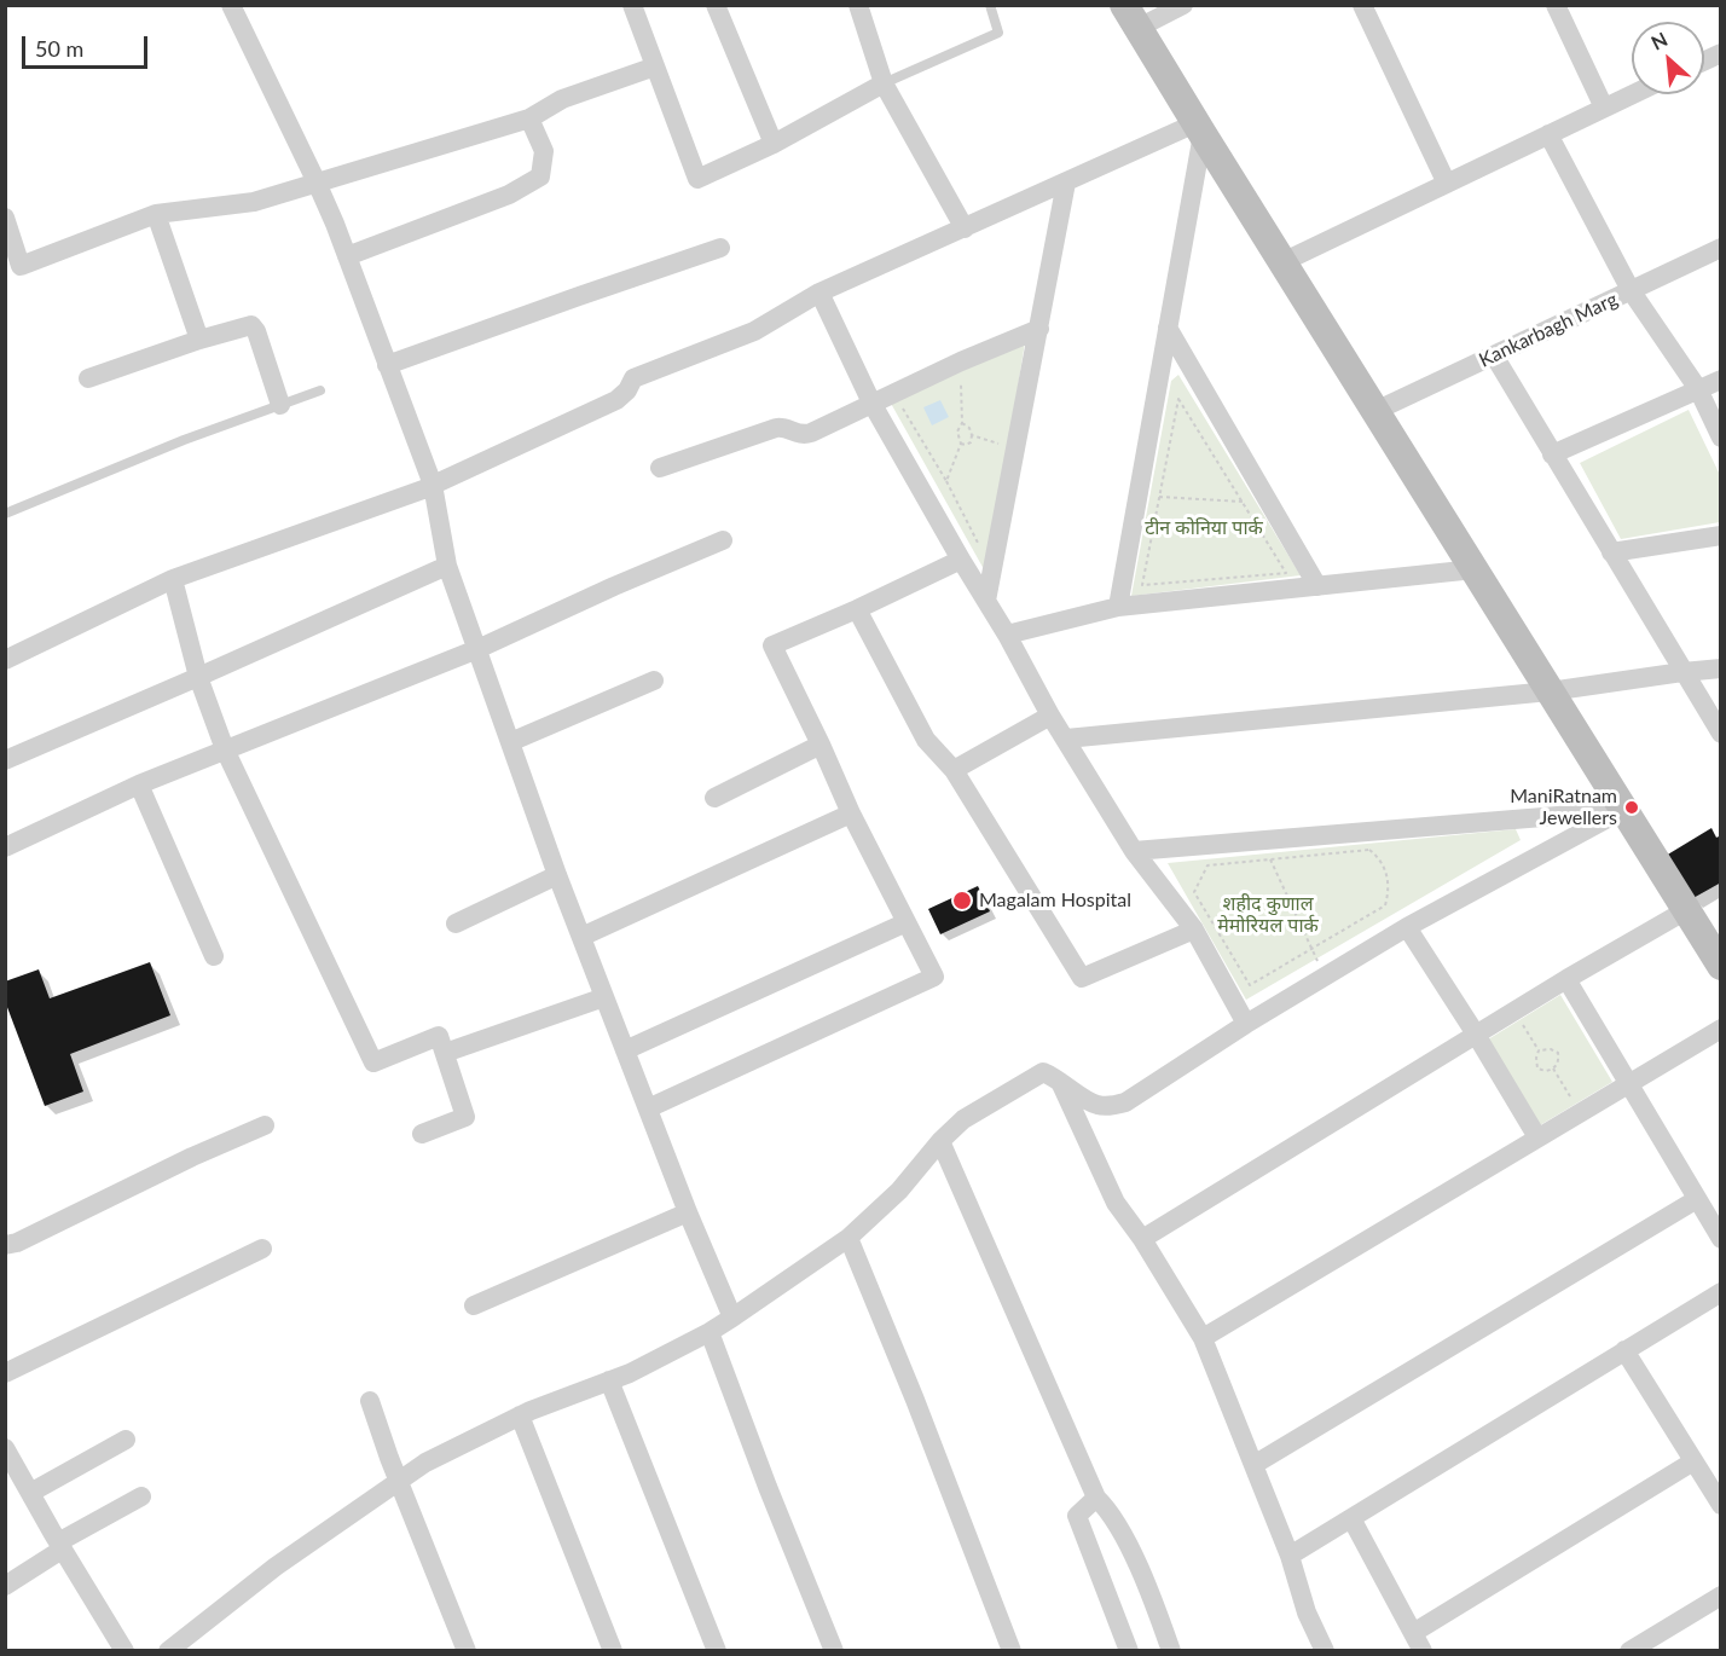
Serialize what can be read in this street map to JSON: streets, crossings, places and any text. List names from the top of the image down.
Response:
{
  "streets": {
    "street": ["Kankarbagh Marg"]
  },
  "parks": ["टीन कोनिया पार्क", "शहीद कुणाल मेमोरियल पार्क"],
  "places": ["ManiRatnam Jewellers", "Magalam Hospital"],
  "scale_bar": "50 m",
  "north": "top left"
}
